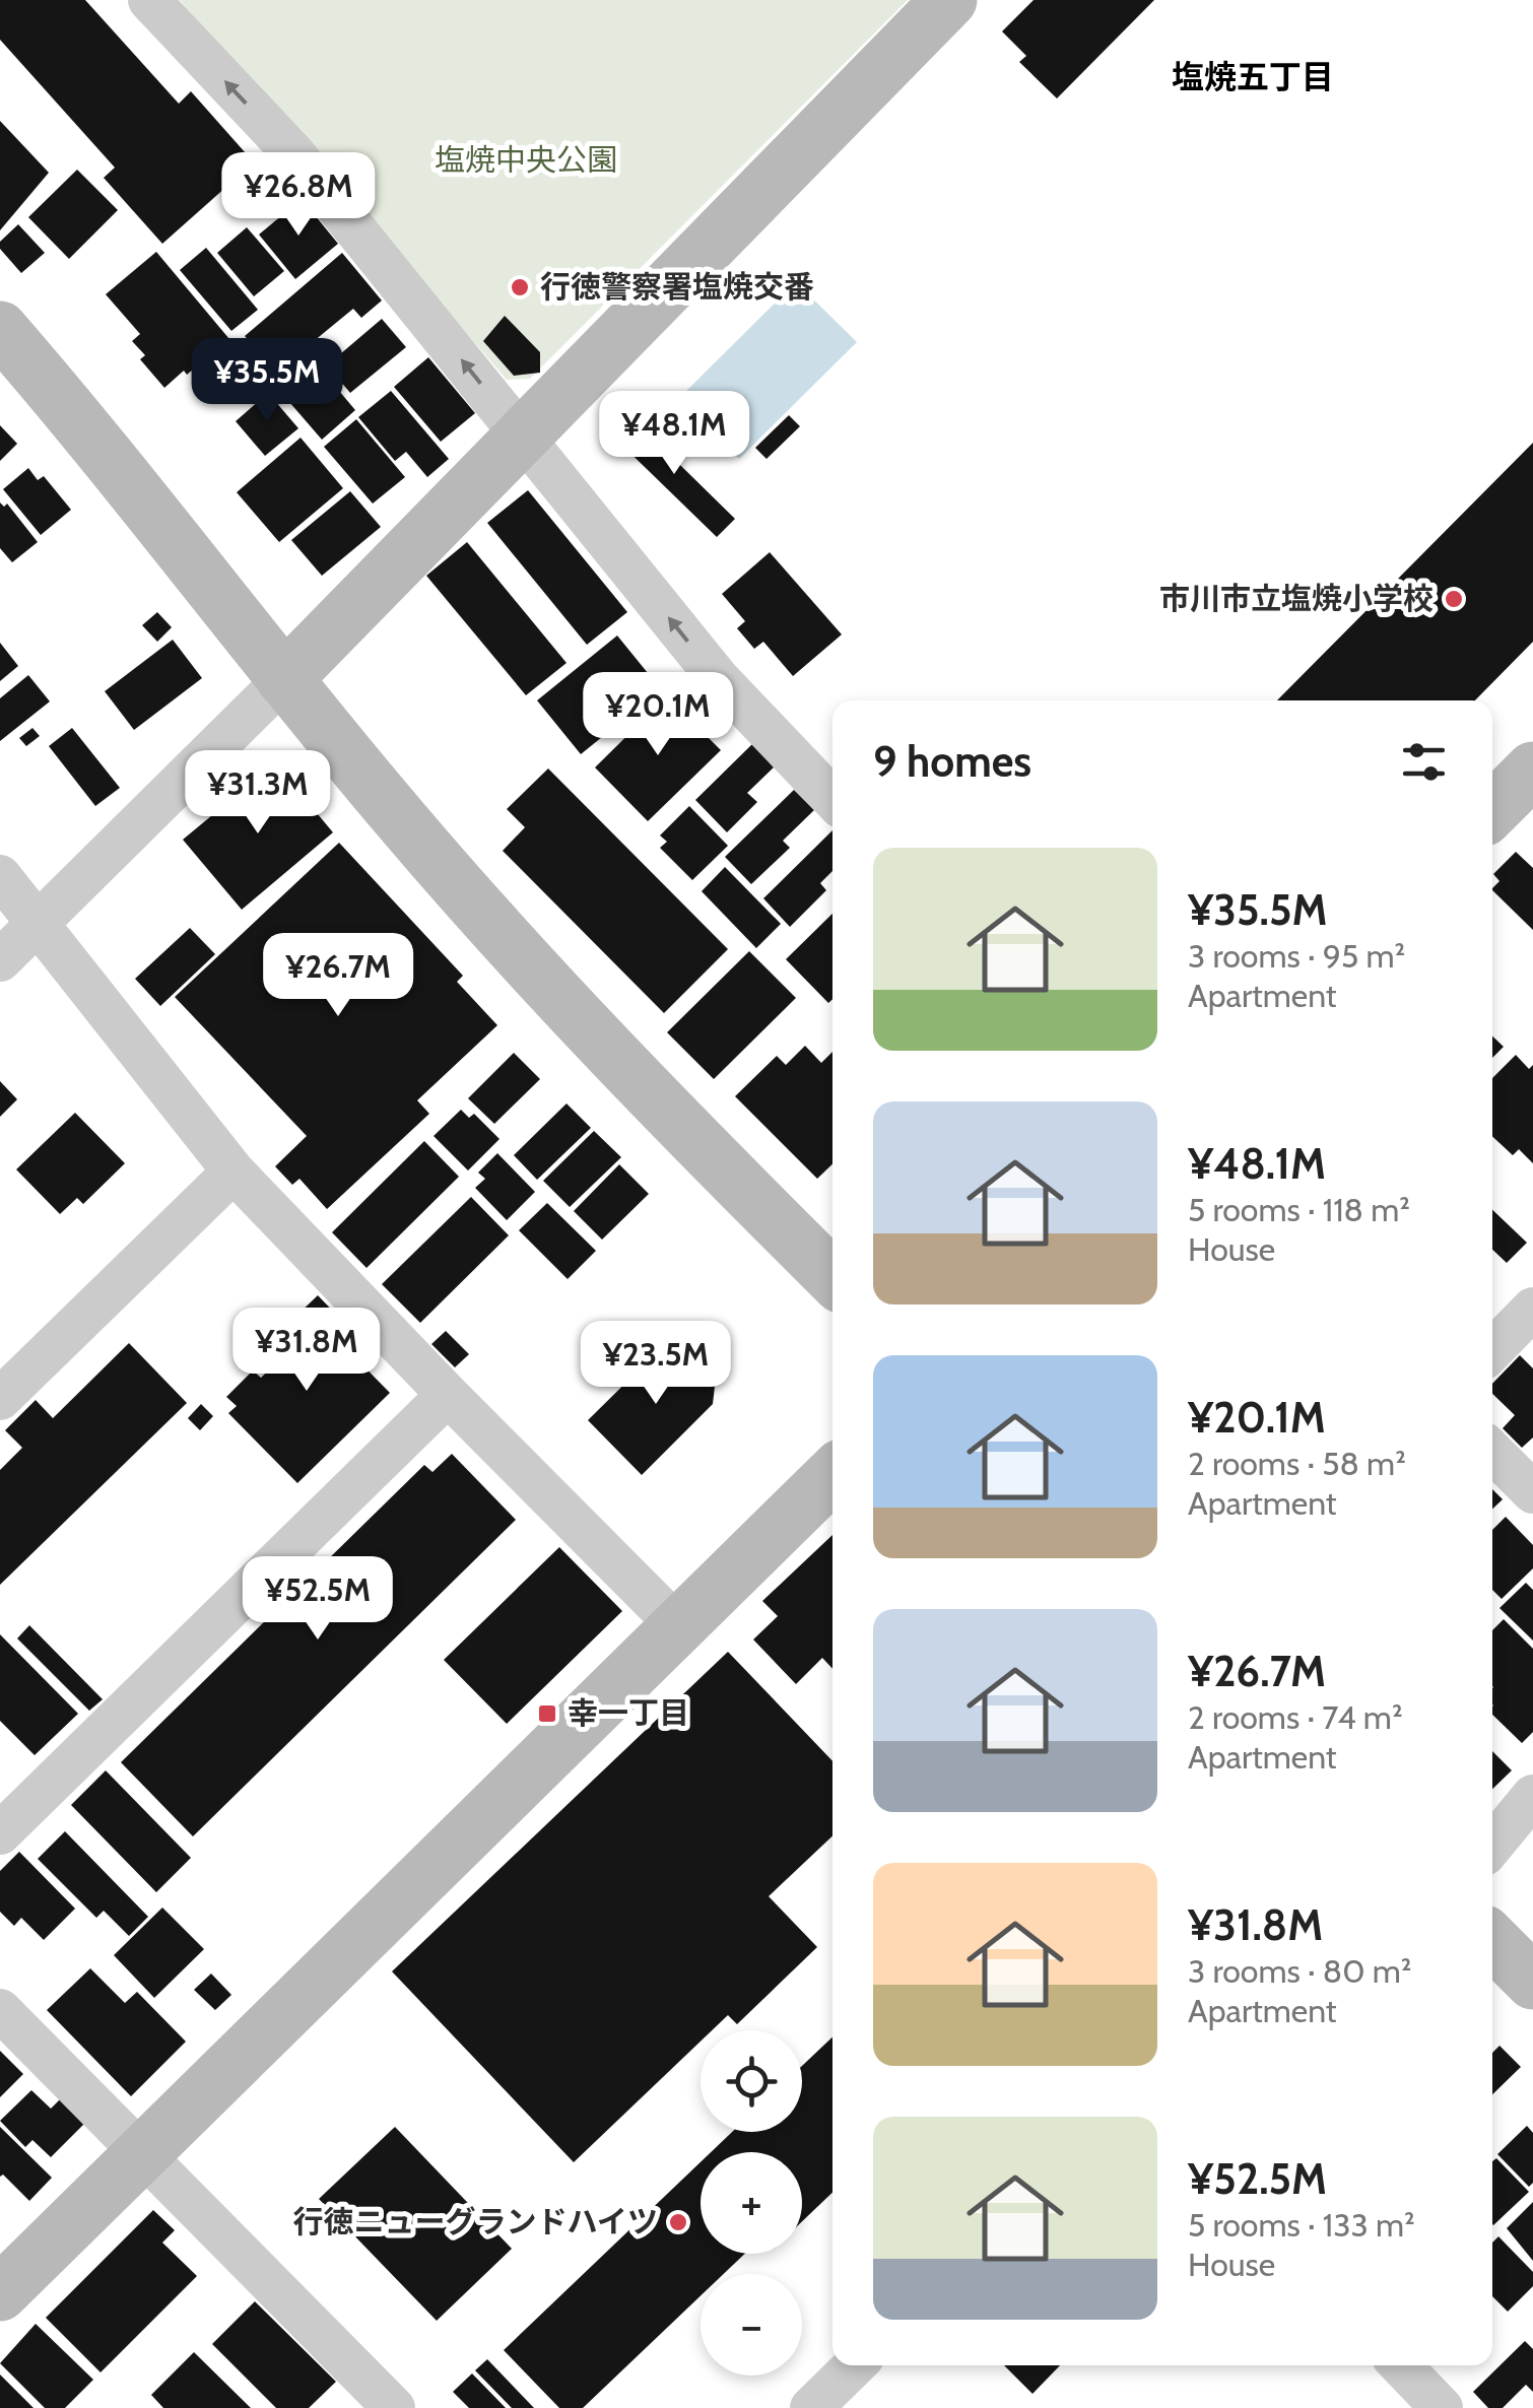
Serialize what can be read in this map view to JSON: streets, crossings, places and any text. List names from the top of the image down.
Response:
{
  "districts": ["塩焼五丁目"],
  "parks": ["塩焼中央公園"],
  "places": {
    "other": ["行徳警察署塩焼交番", "市川市立塩焼小学校", "行徳ニューグランドハイツ"],
    "transit": ["幸一丁目"]
  },
  "page": {
    "price": [
      "¥26.8M",
      "¥35.5M",
      "¥48.1M",
      "¥20.1M",
      "¥31.3M",
      "¥26.7M",
      "¥31.8M",
      "¥23.5M",
      "¥52.5M"
    ],
    "heading": "9 homes",
    "list": [
      {
        "name": "¥35.5M",
        "note": "3 rooms · 95 m² · Apartment"
      },
      {
        "name": "¥48.1M",
        "note": "5 rooms · 118 m² · House"
      },
      {
        "name": "¥20.1M",
        "note": "2 rooms · 58 m² · Apartment"
      },
      {
        "name": "¥26.7M",
        "note": "2 rooms · 74 m² · Apartment"
      },
      {
        "name": "¥31.8M",
        "note": "3 rooms · 80 m² · Apartment"
      },
      {
        "name": "¥52.5M",
        "note": "5 rooms · 133 m² · House"
      }
    ],
    "map_buttons": ["+", "−"]
  }
}
